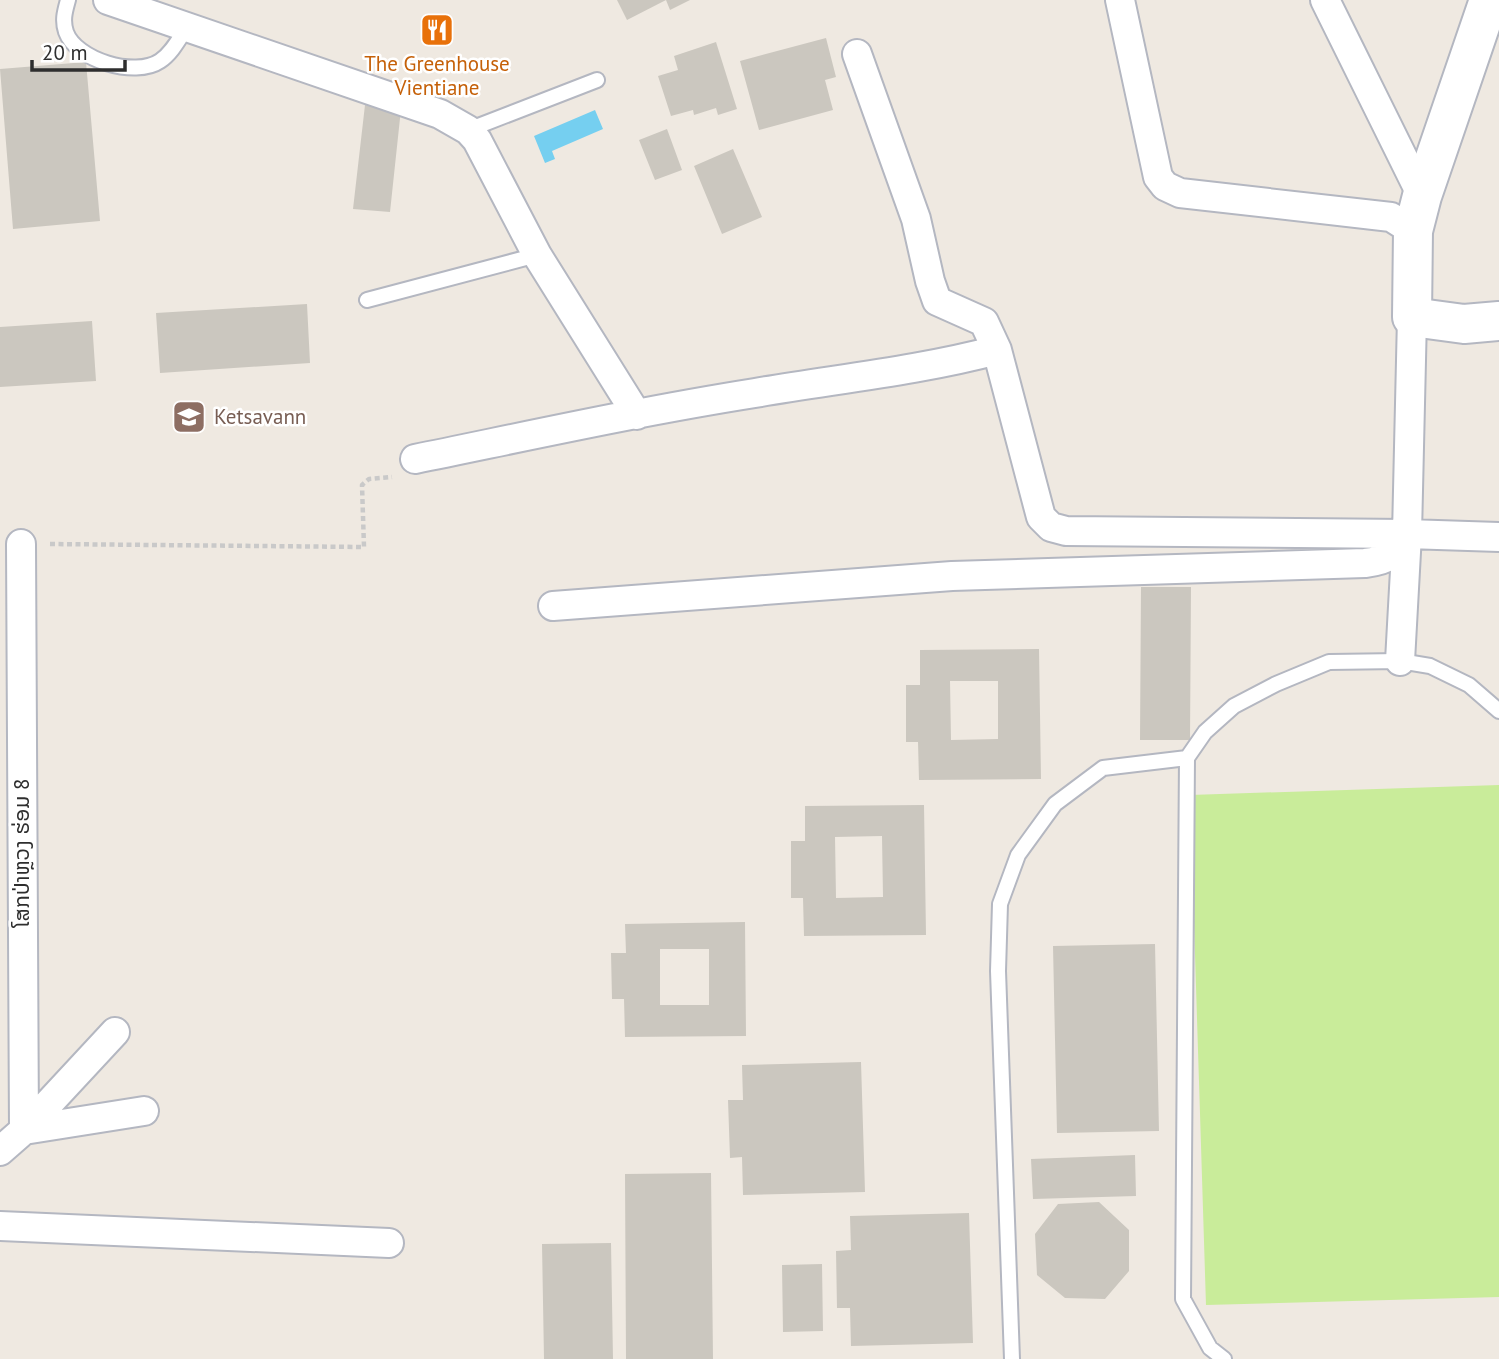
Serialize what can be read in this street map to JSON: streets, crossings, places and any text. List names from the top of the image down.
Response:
{
  "streets": {
    "street": ["ໂສກປ່າຫຼວງ ຮ່ອມ 8"]
  },
  "places": {
    "restaurant": ["The Greenhouse Vientiane"],
    "school or university": ["Ketsavann"]
  },
  "scale_bar": "20 m"
}
